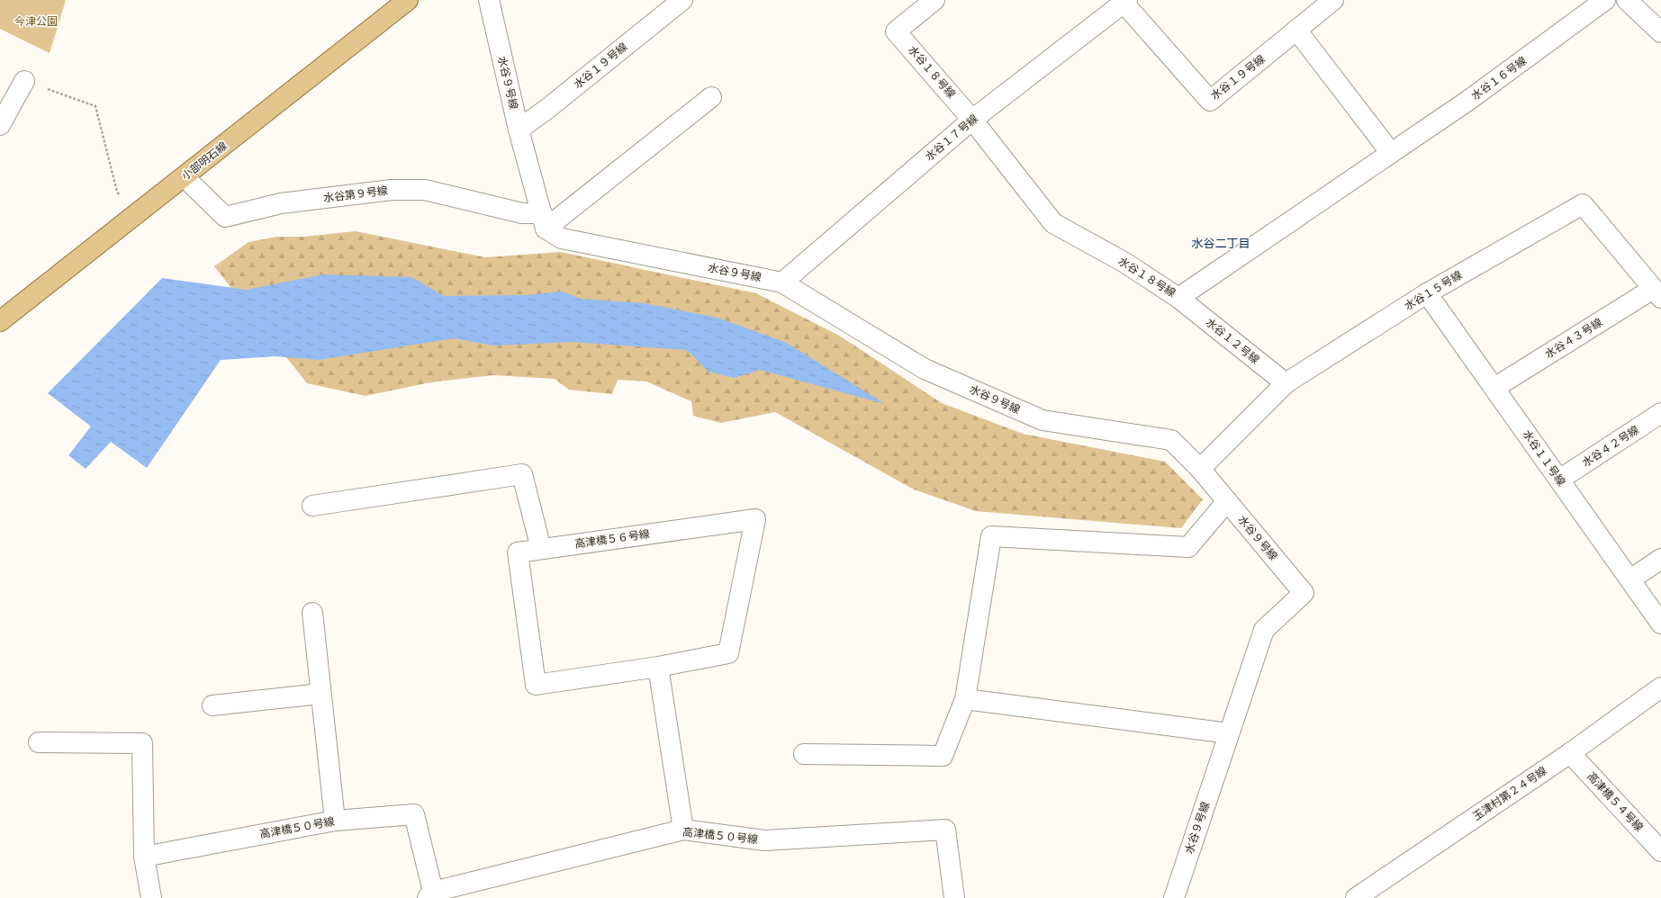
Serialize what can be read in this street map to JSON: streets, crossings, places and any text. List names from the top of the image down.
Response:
{
  "streets": {
    "main road": ["小部明石線"],
    "street": [
      "水谷１９号線",
      "水谷１８号線",
      "水谷１６号線",
      "水谷９号線",
      "水谷１７号線",
      "水谷第９号線",
      "水谷１５号線",
      "水谷４３号線",
      "水谷１２号線",
      "水谷４２号線",
      "水谷１１号線",
      "高津橋５６号線",
      "玉津村第２４号線",
      "高津橋５４号線",
      "高津橋５０号線"
    ]
  },
  "crossings": [
    ["水谷１９号線", "水谷９号線"],
    ["水谷１９号線", "水谷１７号線"],
    ["水谷１８号線", "水谷１６号線"],
    ["水谷１８号線", "水谷１７号線"],
    ["水谷１８号線", "水谷１２号線"],
    ["水谷９号線", "水谷１７号線"],
    ["水谷９号線", "水谷第９号線"],
    ["水谷９号線", "水谷１５号線"],
    ["小部明石線", "水谷第９号線"],
    ["水谷１５号線", "水谷４３号線"],
    ["水谷１５号線", "水谷１２号線"],
    ["水谷１５号線", "水谷１１号線"],
    ["水谷４３号線", "水谷１１号線"],
    ["水谷４２号線", "水谷１１号線"],
    ["玉津村第２４号線", "高津橋５４号線"]
  ],
  "districts": ["水谷二丁目"],
  "parks": ["今津公園"]
}
